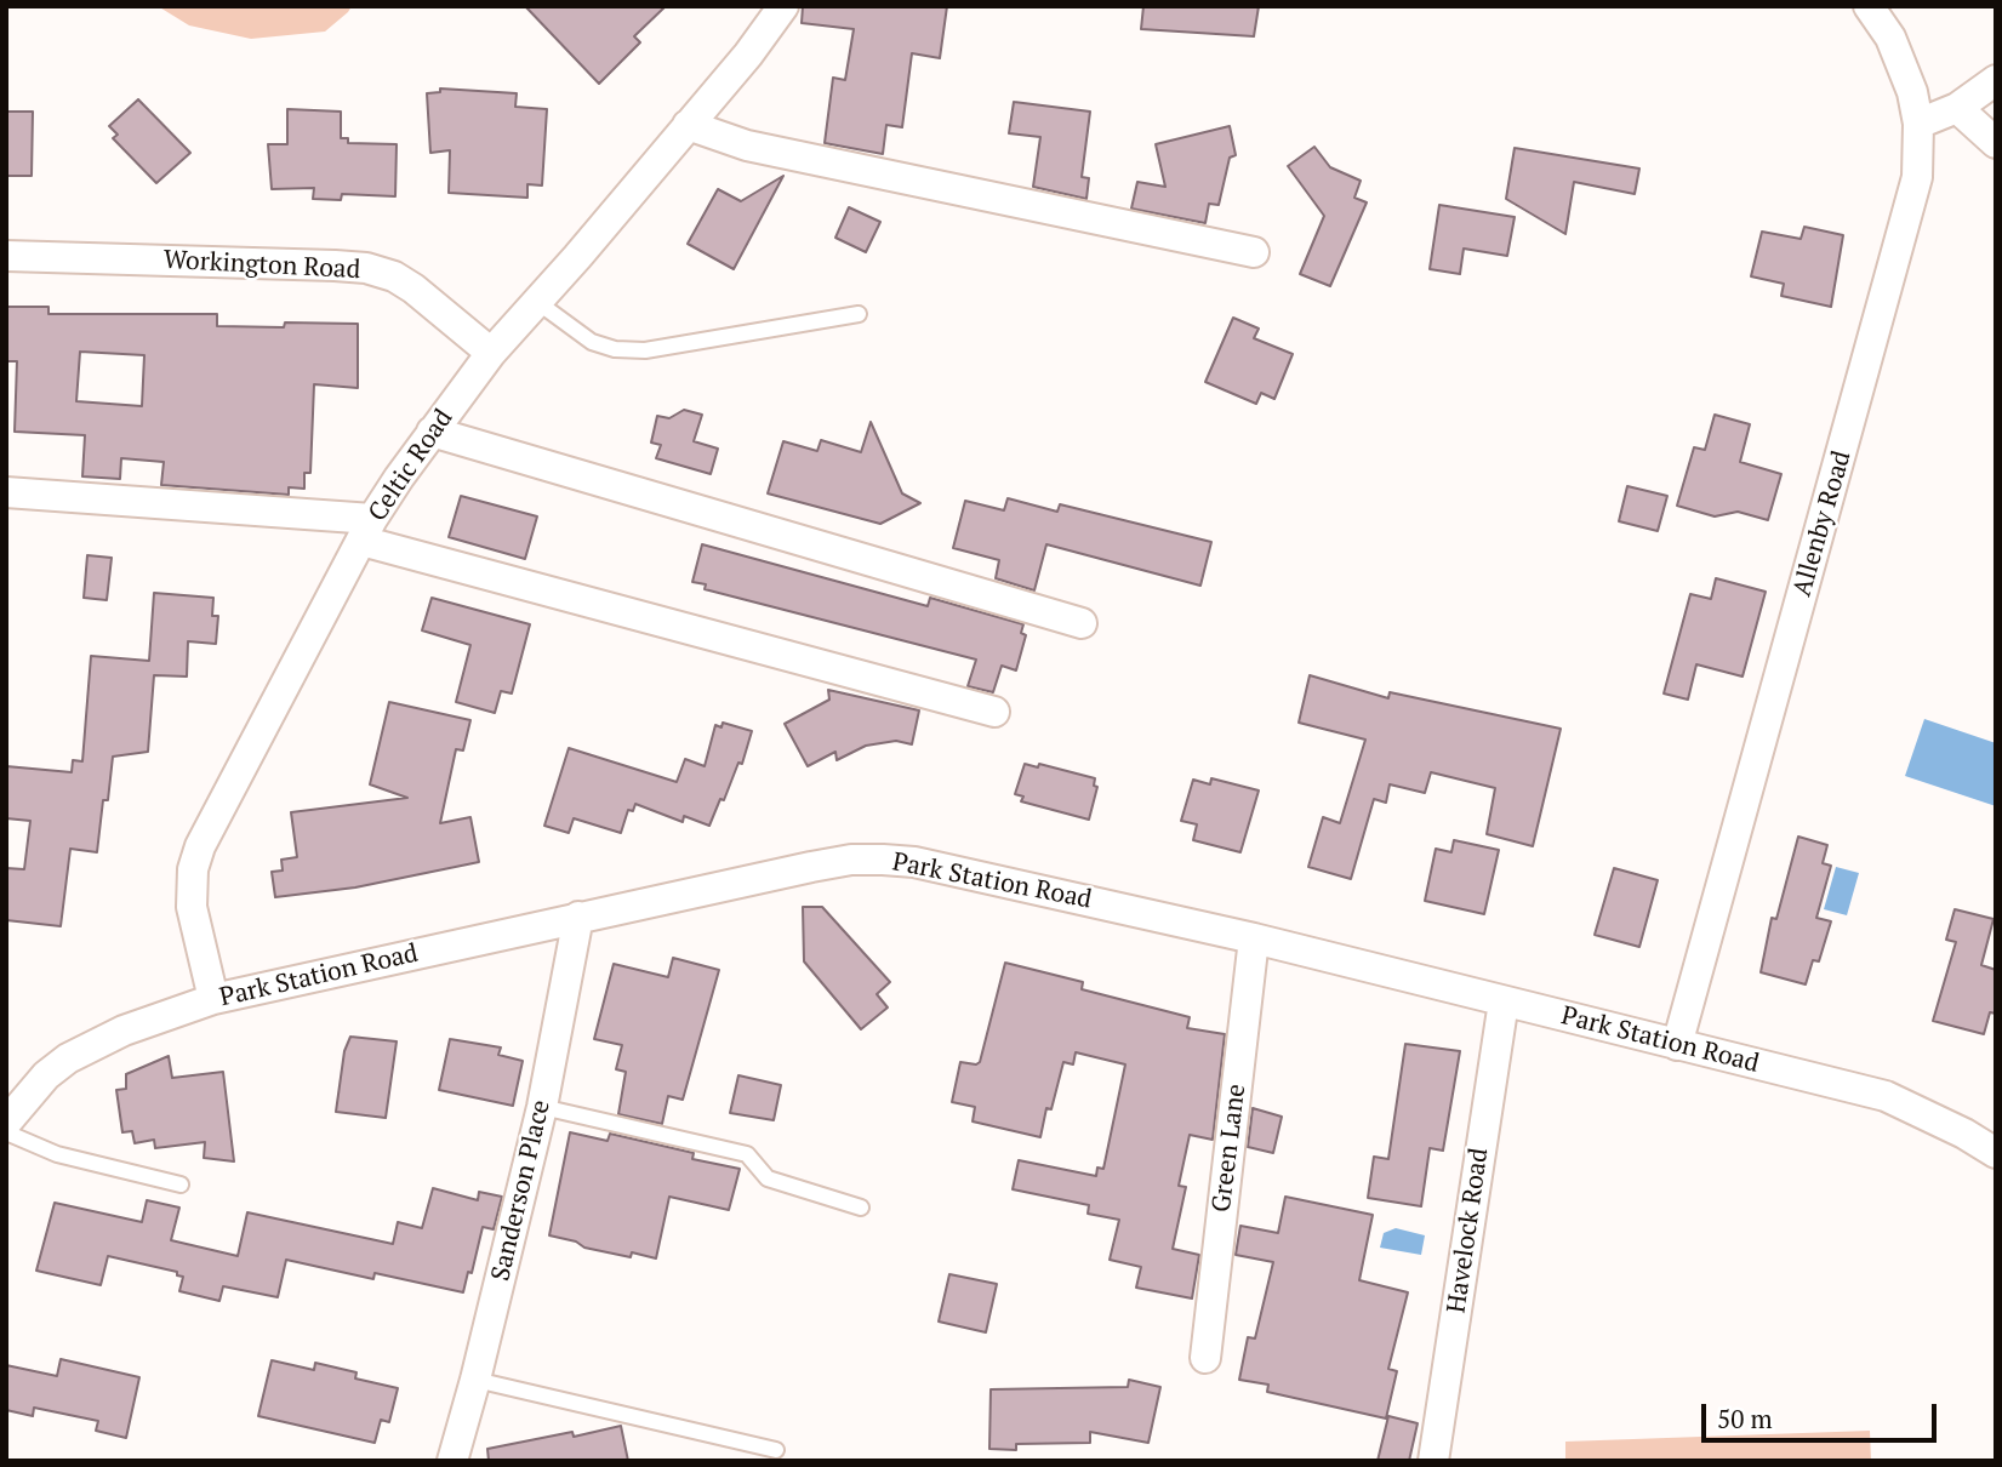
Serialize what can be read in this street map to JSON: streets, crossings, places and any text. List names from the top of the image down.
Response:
{
  "streets": {
    "street": [
      "Workington Road",
      "Celtic Road",
      "Allenby Road",
      "Park Station Road",
      "Green Lane",
      "Sanderson Place",
      "Havelock Road"
    ]
  },
  "crossings": [
    ["Workington Road", "Celtic Road"],
    ["Celtic Road", "Park Station Road"],
    ["Allenby Road", "Park Station Road"],
    ["Park Station Road", "Green Lane"],
    ["Park Station Road", "Sanderson Place"],
    ["Park Station Road", "Havelock Road"]
  ],
  "scale_bar": "50 m"
}
